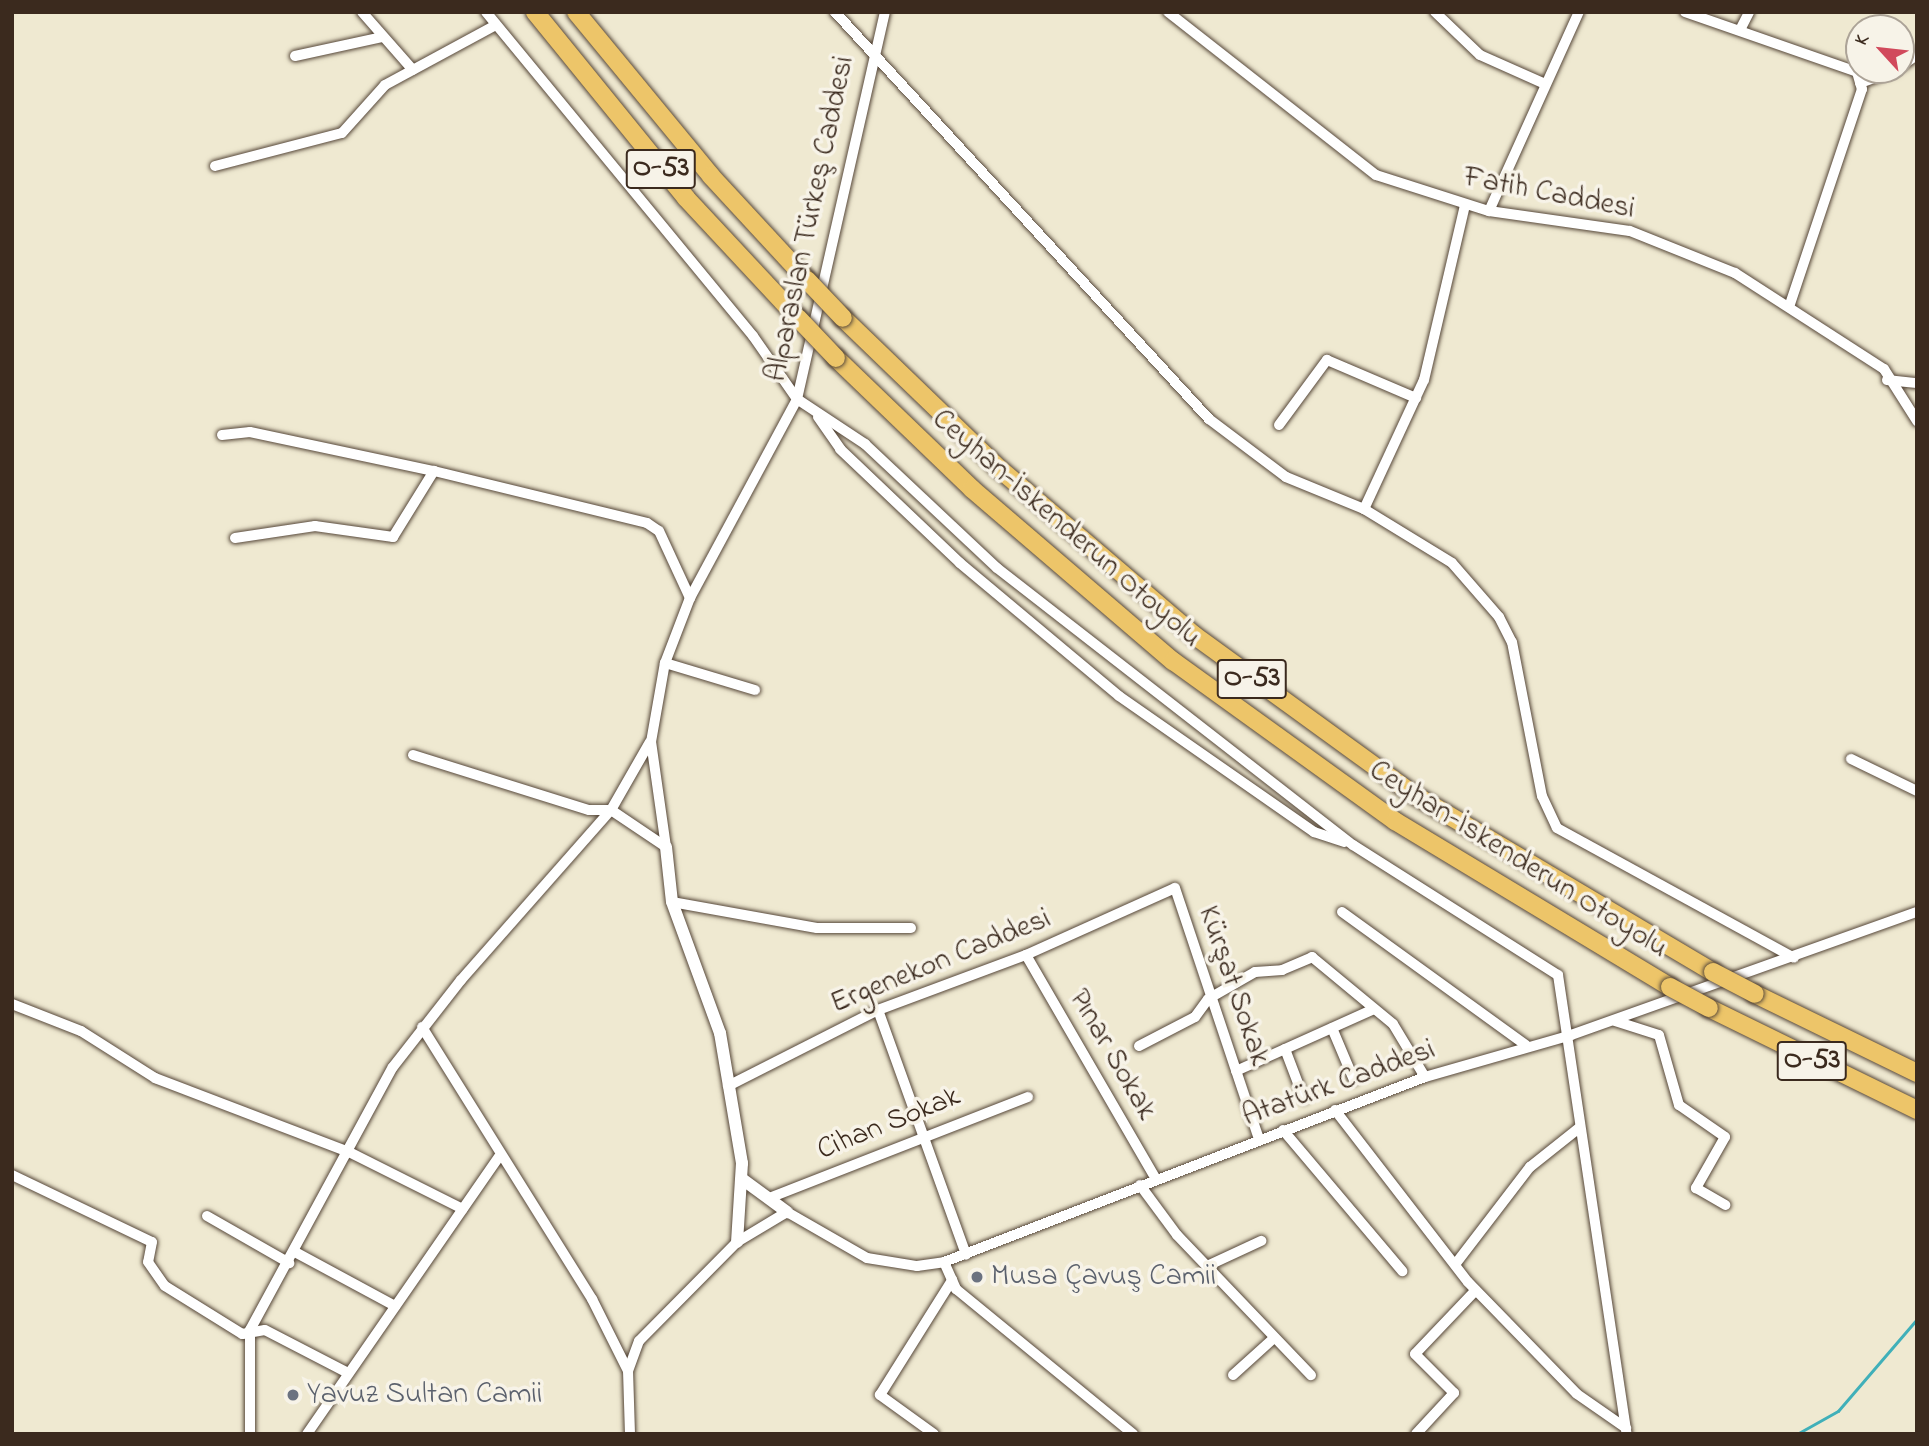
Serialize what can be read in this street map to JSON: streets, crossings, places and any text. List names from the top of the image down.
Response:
{
  "streets": {
    "highway": ["O-53", "Ceyhan-İskenderun Otoyolu"],
    "street": [
      "Fatih Caddesi",
      "Alparaslan Türkeş Caddesi",
      "Ergenekon Caddesi",
      "Kürşat Sokak",
      "Pınar Sokak",
      "Atatürk Caddesi",
      "Cihan Sokak"
    ]
  },
  "crossings": [
    ["Ergenekon Caddesi", "Kürşat Sokak"],
    ["Ergenekon Caddesi", "Pınar Sokak"],
    ["Kürşat Sokak", "Atatürk Caddesi"],
    ["Pınar Sokak", "Atatürk Caddesi"]
  ],
  "places": ["Musa Çavuş Camii", "Yavuz Sultan Camii"],
  "north": "top left"
}
